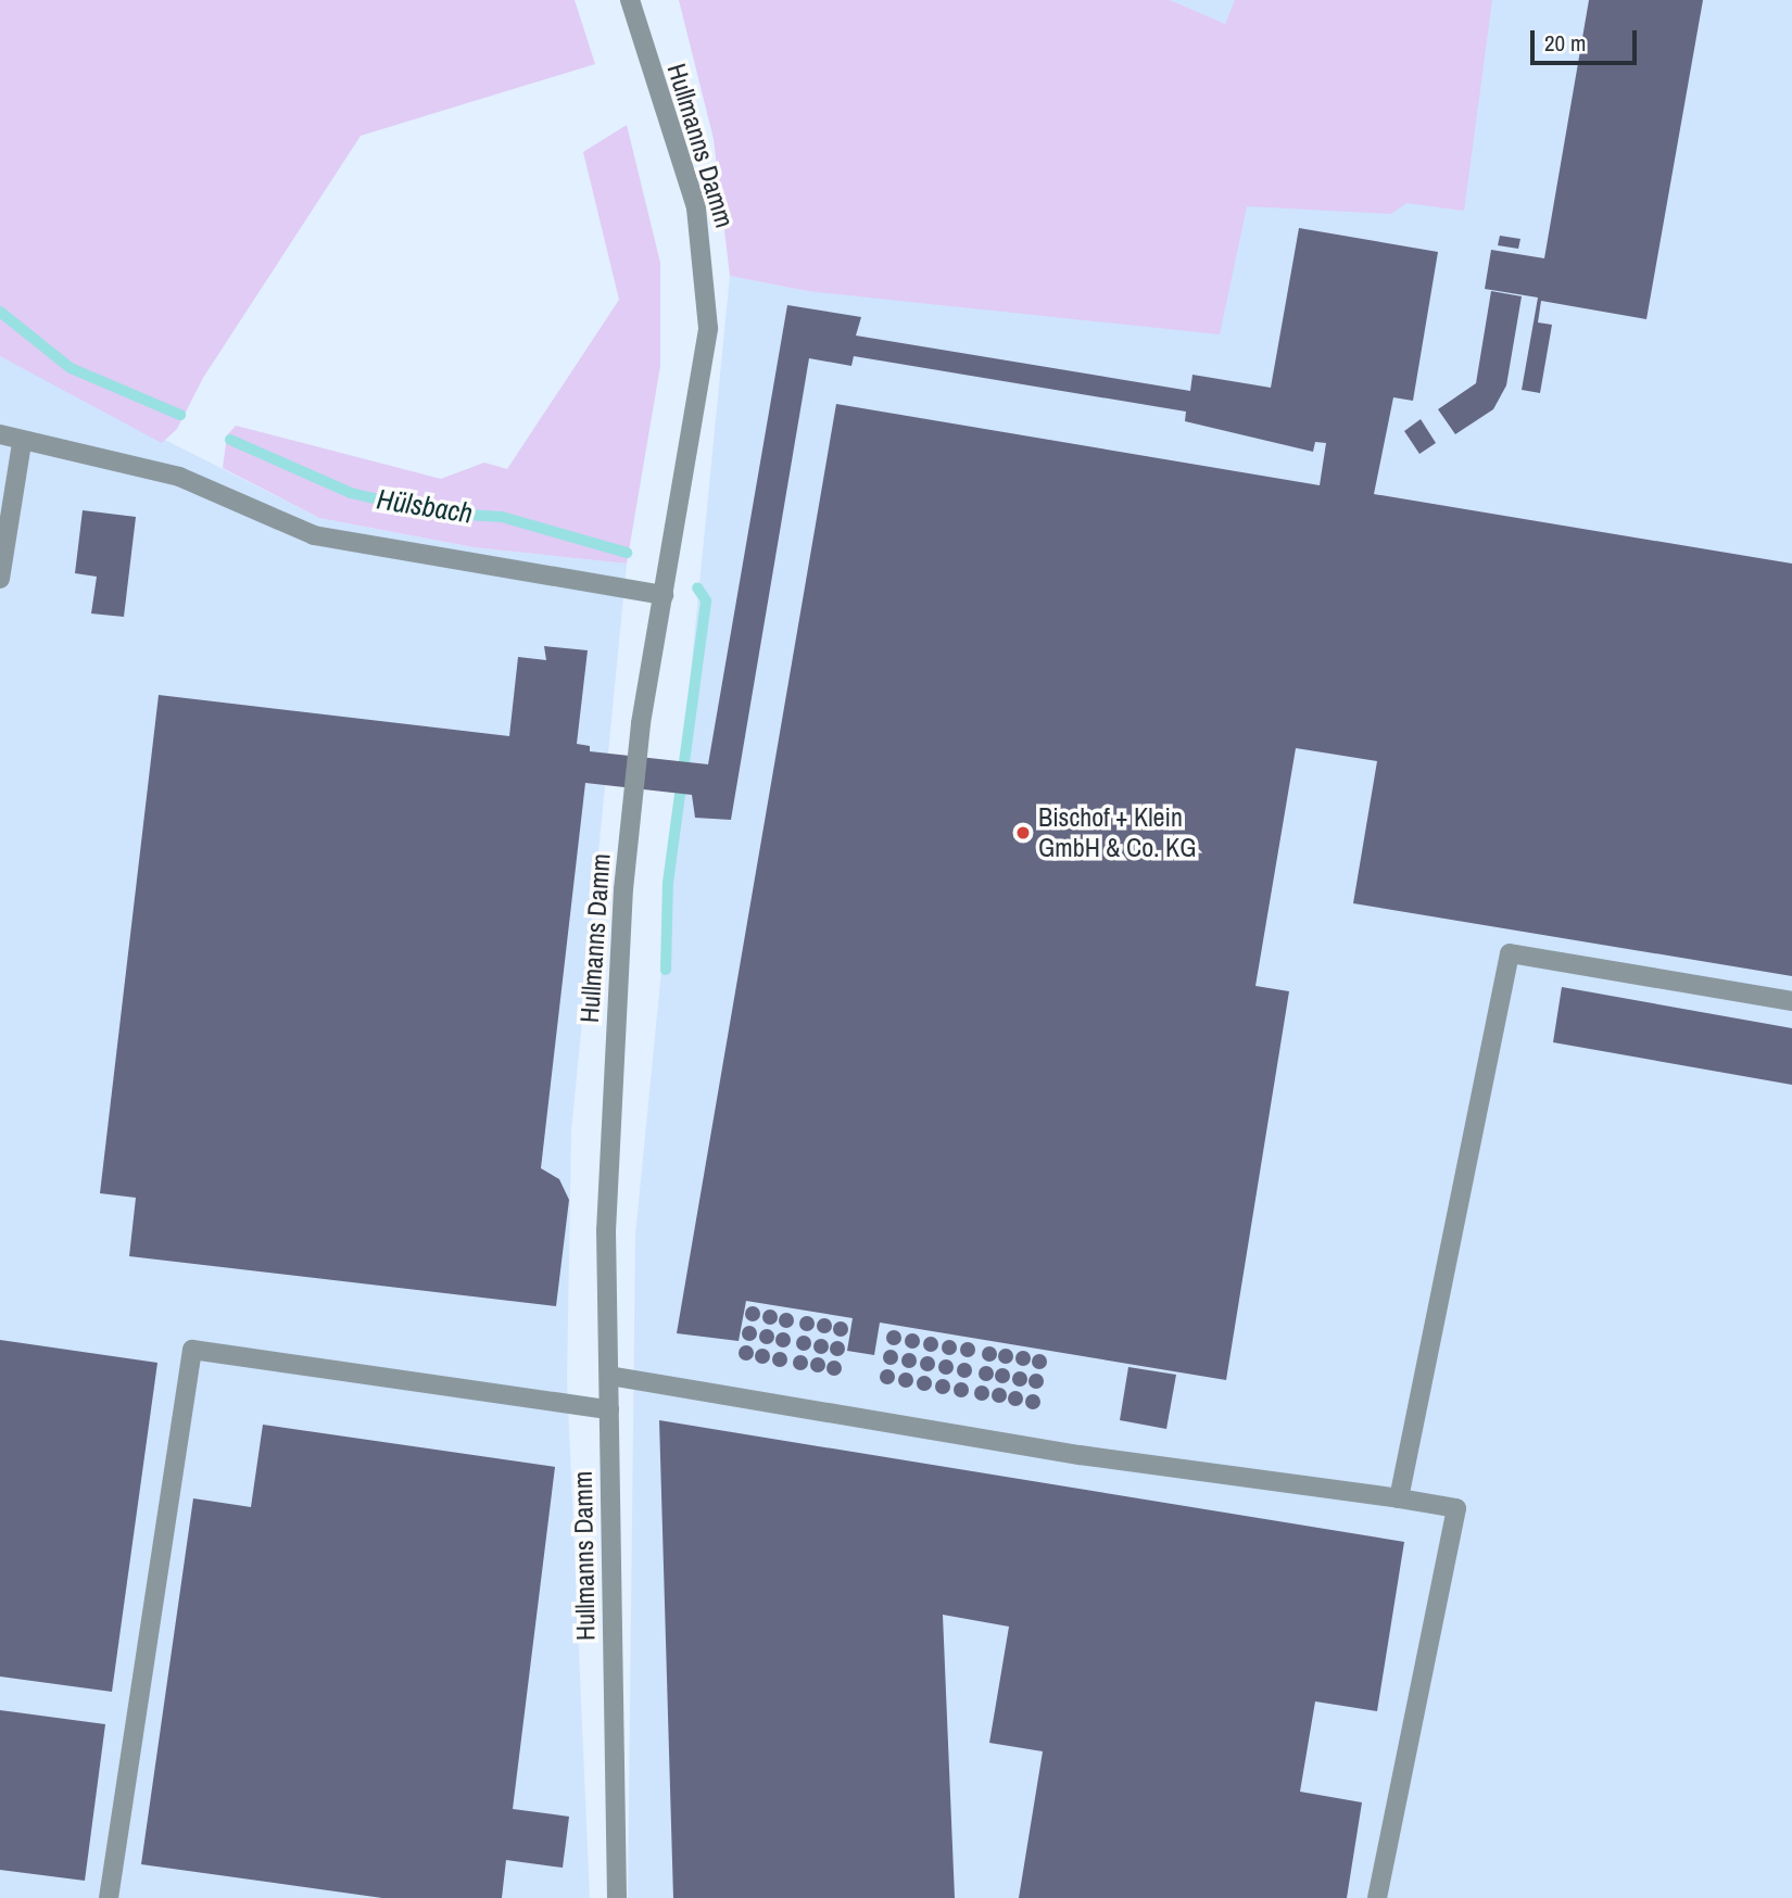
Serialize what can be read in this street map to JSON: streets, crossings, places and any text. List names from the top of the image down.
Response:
{
  "streets": {
    "street": ["Hullmanns Damm"]
  },
  "water": ["Hülsbach"],
  "places": ["Bischof + Klein GmbH & Co. KG"],
  "scale_bar": "20 m"
}
